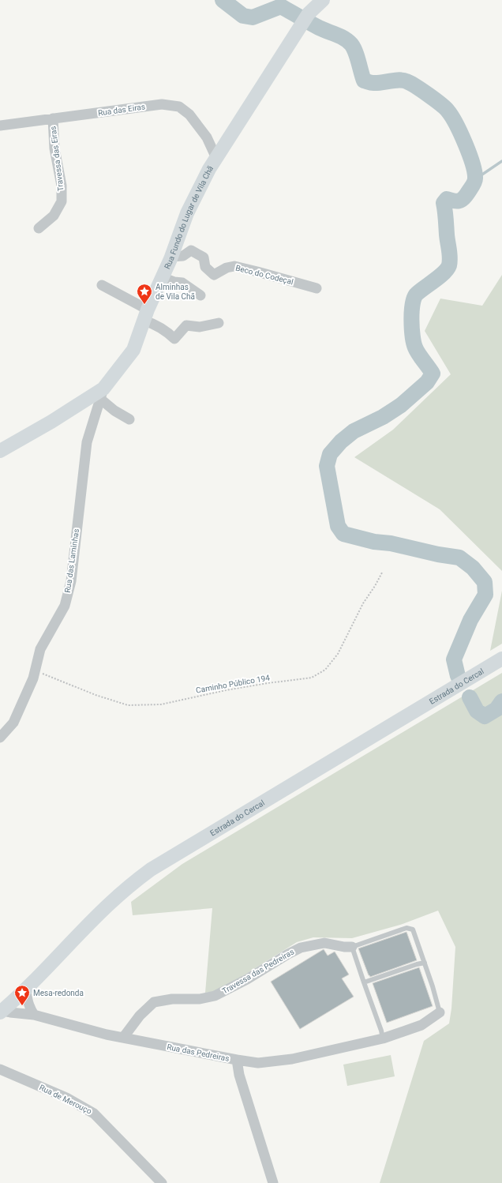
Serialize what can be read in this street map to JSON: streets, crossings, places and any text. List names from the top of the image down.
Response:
{
  "streets": {
    "street": [
      "Rua das Eiras",
      "Travessa das Eiras",
      "Rua Fundo do Lugar de Vila Chã",
      "Beco do Codeçal",
      "Rua das Laminhas",
      "Estrada do Cercal",
      "Travessa das Pedreiras",
      "Rua das Pedreiras",
      "Rua de Merouço"
    ],
    "path": ["Caminho Público 194"]
  },
  "crossings": [
    ["Rua das Eiras", "Travessa das Eiras"],
    ["Rua das Eiras", "Rua Fundo do Lugar de Vila Chã"],
    ["Rua Fundo do Lugar de Vila Chã", "Beco do Codeçal"],
    ["Rua Fundo do Lugar de Vila Chã", "Rua das Laminhas"],
    ["Rua das Laminhas", "Caminho Público 194"],
    ["Estrada do Cercal", "Rua das Pedreiras"],
    ["Travessa das Pedreiras", "Rua das Pedreiras"]
  ],
  "places": {
    "place": ["Alminhas de Vila Chã", "Mesa-redonda"]
  }
}
